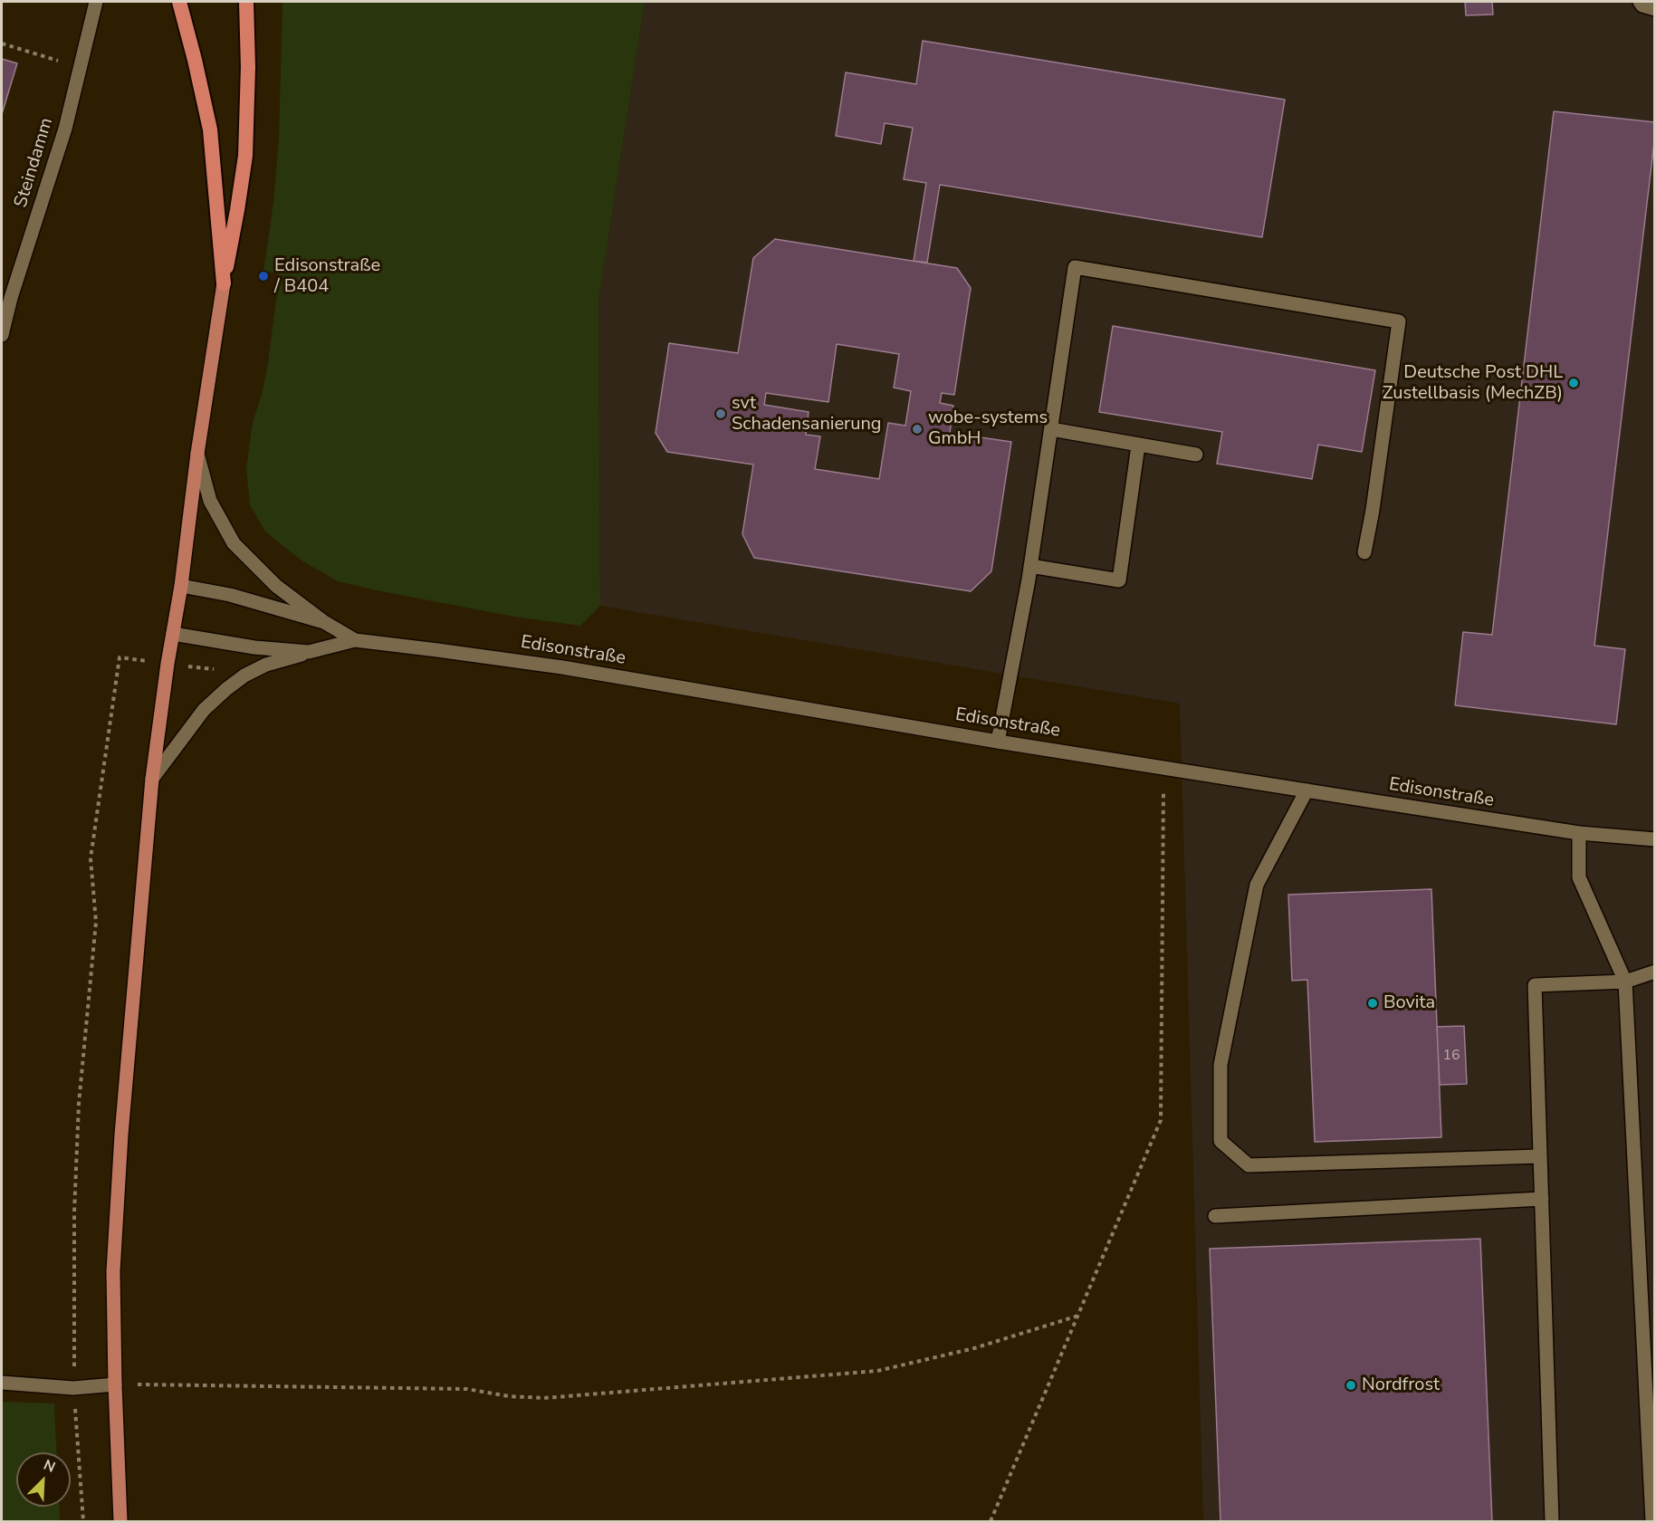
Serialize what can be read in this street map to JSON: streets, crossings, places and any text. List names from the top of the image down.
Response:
{
  "streets": {
    "street": ["Steindamm", "Edisonstraße"]
  },
  "places": [
    "Edisonstraße / B404",
    "Deutsche Post DHL Zustellbasis (MechZB)",
    "svt Schadensanierung",
    "wobe-systems GmbH",
    "Bovita",
    "Nordfrost"
  ],
  "house_numbers": ["16"],
  "north": "top right"
}
